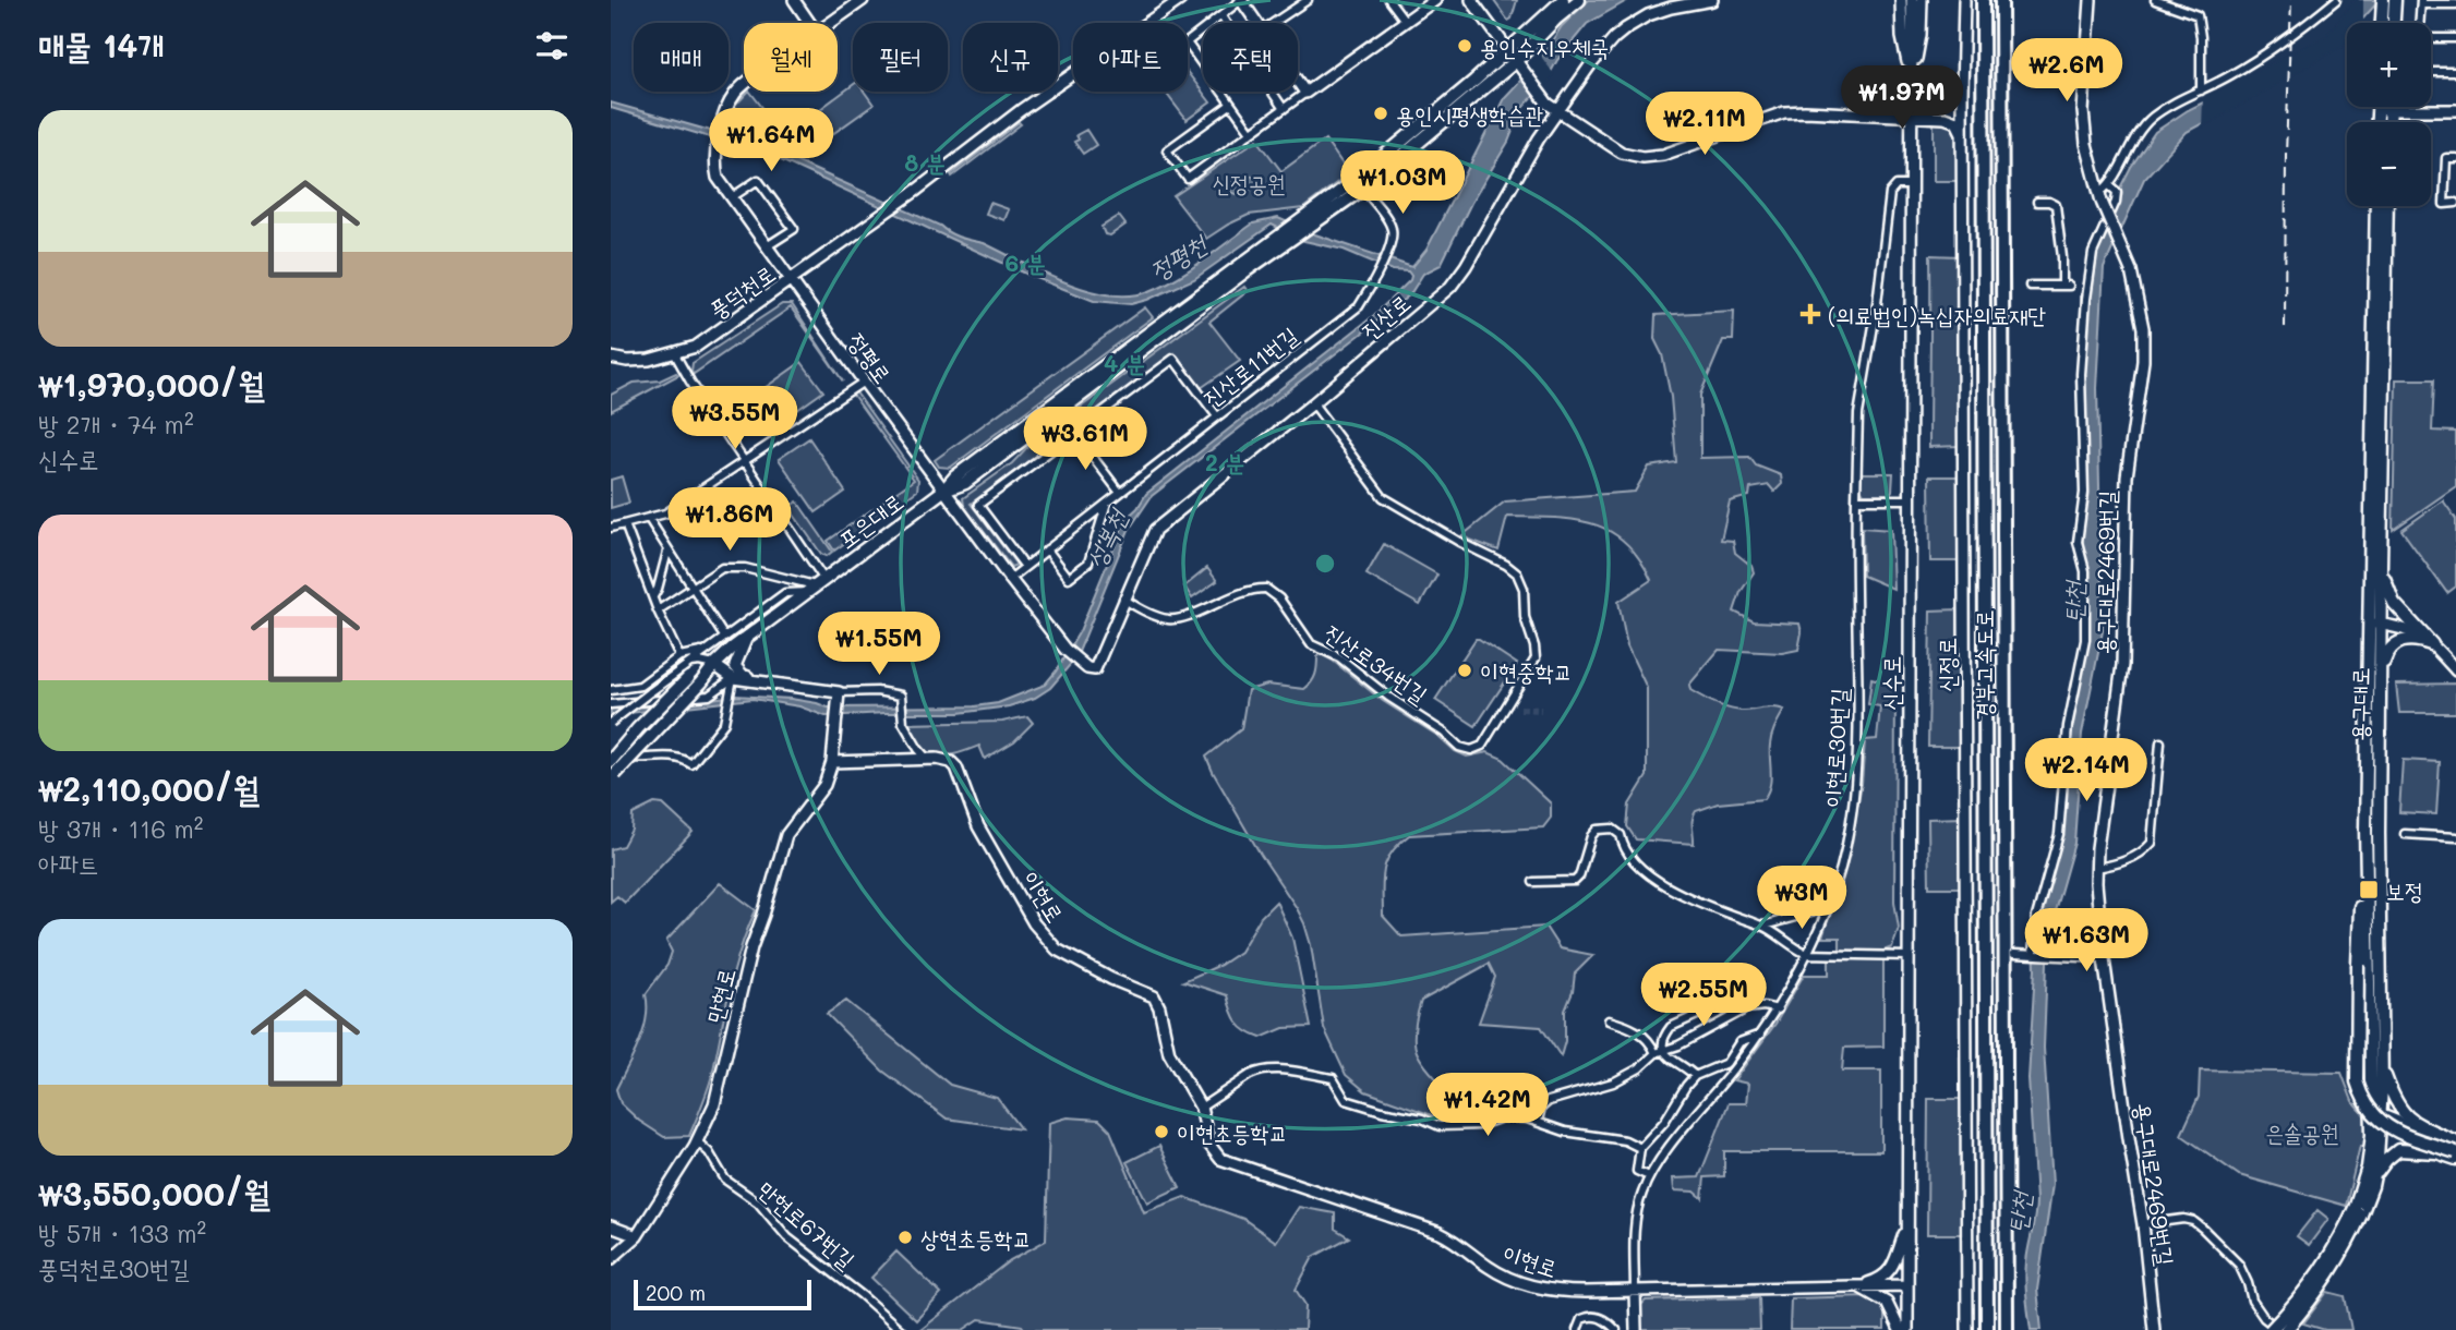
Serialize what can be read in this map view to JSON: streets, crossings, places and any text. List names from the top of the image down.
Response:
{
  "streets": {
    "highway": ["경부고속도로"],
    "main road": ["포은대로", "용구대로"],
    "street": [
      "풍덕천로",
      "진산로",
      "정평로",
      "진산로11번길",
      "용구대로2469번길",
      "진산로34번길",
      "신정로",
      "신수로",
      "이현로30번길",
      "이현로",
      "만현로",
      "만현로67번길"
    ]
  },
  "crossings": [
    ["풍덕천로", "정평로"],
    ["진산로", "진산로11번길"],
    ["진산로", "진산로34번길"],
    ["정평로", "포은대로"],
    ["진산로11번길", "포은대로"],
    ["신수로", "이현로30번길"],
    ["신수로", "이현로"],
    ["이현로30번길", "이현로"],
    ["이현로", "만현로"],
    ["만현로", "만현로67번길"]
  ],
  "water": ["정평천", "성복천", "탄천"],
  "parks": ["신정공원", "은솔공원"],
  "places": {
    "other": [
      "용인수지우체국",
      "용인시평생학습관",
      "이현중학교",
      "이현초등학교",
      "상현초등학교"
    ],
    "health": ["(의료법인)녹십자의료재단"],
    "transit": ["보정"]
  },
  "scale_bar": "200 m",
  "page": {
    "heading": "매물 14개",
    "map_buttons": ["+", "−"],
    "chip": [
      "매매",
      "월세",
      "필터",
      "신규",
      "아파트",
      "주택"
    ],
    "price": [
      "₩2.6M",
      "₩1.97M",
      "₩2.11M",
      "₩1.64M",
      "₩1.03M",
      "₩3.55M",
      "₩3.61M",
      "₩1.86M",
      "₩1.55M",
      "₩2.14M",
      "₩3M",
      "₩1.63M",
      "₩2.55M",
      "₩1.42M"
    ],
    "list": [
      {
        "name": "₩1,970,000/월",
        "note": "방 2개 · 74 m² · 신수로"
      },
      {
        "name": "₩2,110,000/월",
        "note": "방 3개 · 116 m² · 아파트"
      },
      {
        "name": "₩3,550,000/월",
        "note": "방 5개 · 133 m² · 풍덕천로30번길"
      }
    ],
    "scale": "200 m"
  },
  "rings": [
    "8 분",
    "6 분",
    "4 분",
    "2 분"
  ]
}
